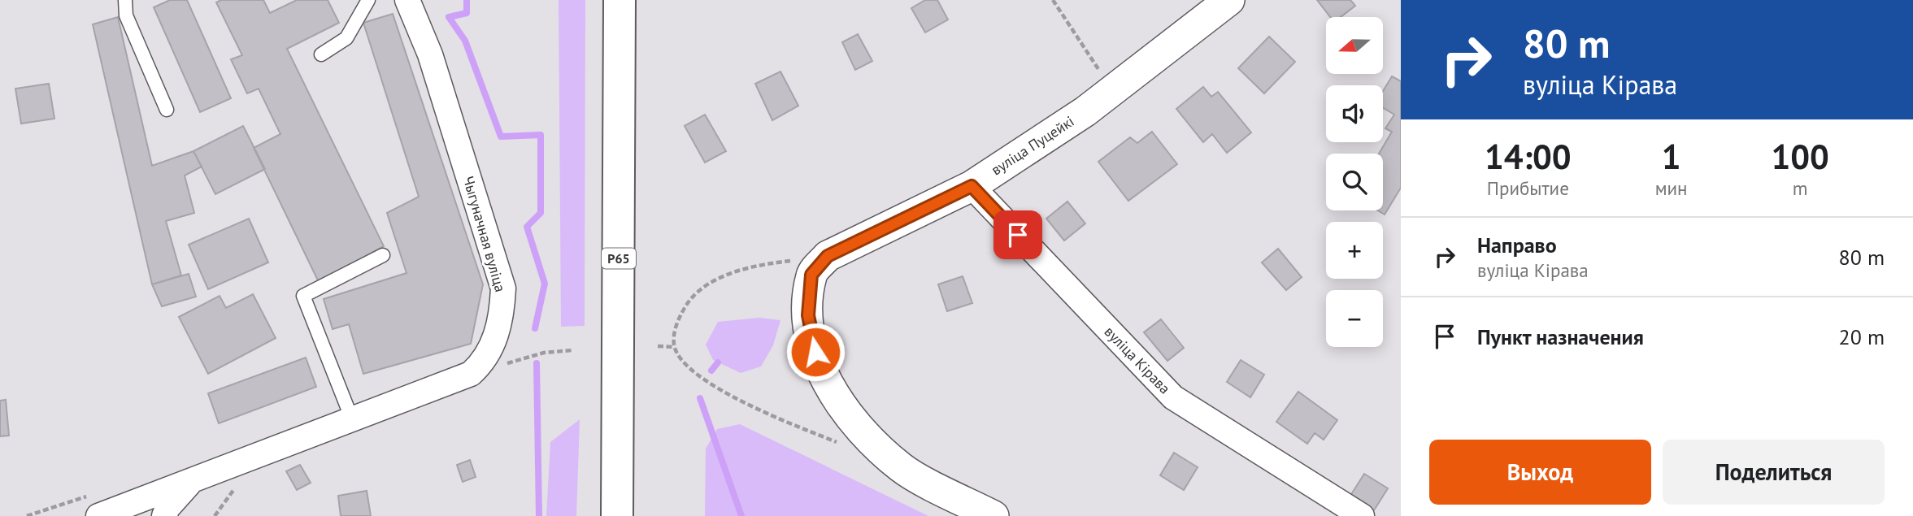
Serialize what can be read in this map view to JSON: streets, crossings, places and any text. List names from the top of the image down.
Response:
{
  "streets": {
    "main road": ["Р65"],
    "street": ["вуліца Пуцейкі", "Чыгуначная вуліца", "вуліца Кірава"]
  },
  "crossings": [
    ["вуліца Пуцейкі", "вуліца Кірава"]
  ],
  "north": "left",
  "page": {
    "turn": ["80 m", "вуліца Кірава"],
    "map_buttons": ["+", "−"],
    "eta": [
      "14:00",
      "Прибытие",
      "1",
      "мин",
      "100",
      "m"
    ],
    "list": [
      {
        "name": "Направо",
        "note": "вуліца Кірава",
        "value": "80 m"
      },
      {
        "name": "Пункт назначения",
        "value": "20 m"
      }
    ],
    "buttons": ["Выход", "Поделиться"]
  }
}
